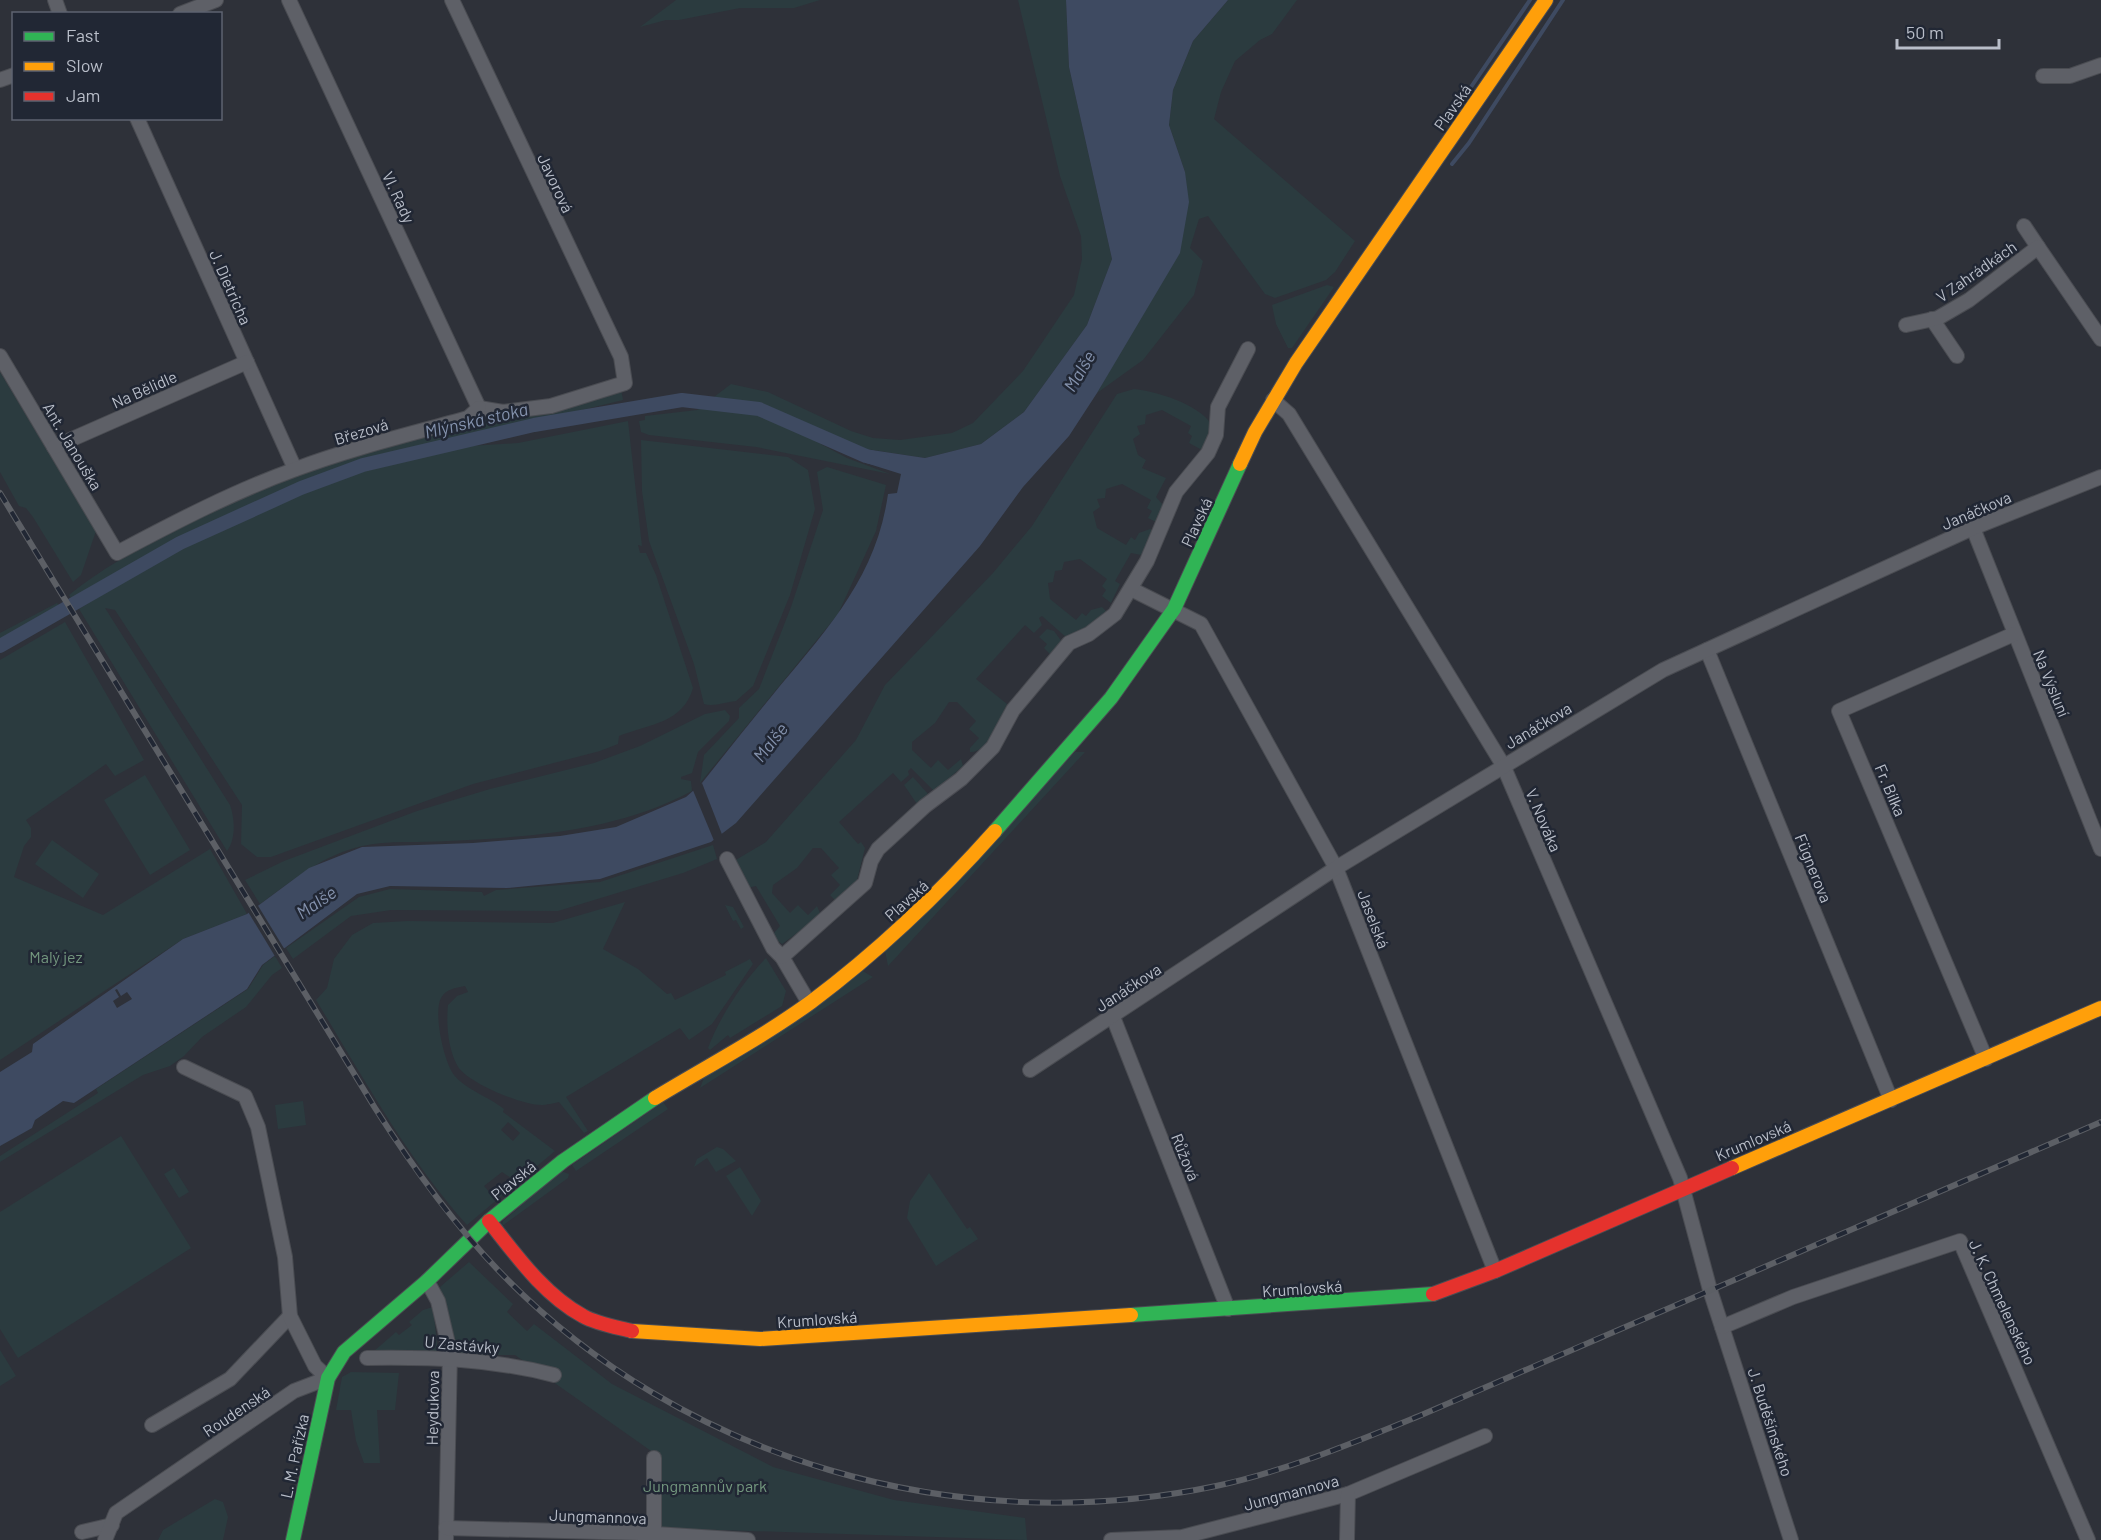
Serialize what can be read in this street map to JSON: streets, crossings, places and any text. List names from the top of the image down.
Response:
{
  "streets": {
    "street": [
      "Plavská",
      "Javorová",
      "Vl. Rady",
      "V Zahrádkách",
      "J. Dietricha",
      "Na Bělidle",
      "Březová",
      "Ant. Janouška",
      "Janáčkova",
      "Na Výsluní",
      "Fr. Bílka",
      "V. Nováka",
      "Fügnerova",
      "Jaselská",
      "Krumlovská",
      "Růžová",
      "J. K. Chmelenského",
      "U Zastávky",
      "Heydukova",
      "Roudenská",
      "J. Buděšínského",
      "L. M. Pařízka",
      "Jungmannova"
    ]
  },
  "crossings": [
    ["Plavská", "V. Nováka"],
    ["Plavská", "Jaselská"],
    ["Plavská", "Krumlovská"],
    ["Plavská", "Heydukova"],
    ["Plavská", "Roudenská"],
    ["Plavská", "L. M. Pařízka"],
    ["Javorová", "Vl. Rady"],
    ["Javorová", "Březová"],
    ["Vl. Rady", "Březová"],
    ["J. Dietricha", "Na Bělidle"],
    ["J. Dietricha", "Březová"],
    ["Na Bělidle", "Ant. Janouška"],
    ["Březová", "Ant. Janouška"],
    ["Janáčkova", "Na Výsluní"],
    ["Janáčkova", "V. Nováka"],
    ["Janáčkova", "Fügnerova"],
    ["Janáčkova", "Jaselská"],
    ["Janáčkova", "Růžová"],
    ["Na Výsluní", "Fr. Bílka"],
    ["Fr. Bílka", "Krumlovská"],
    ["V. Nováka", "Krumlovská"],
    ["V. Nováka", "J. Buděšínského"],
    ["Fügnerova", "Krumlovská"],
    ["Jaselská", "Krumlovská"],
    ["Krumlovská", "Růžová"],
    ["J. K. Chmelenského", "J. Buděšínského"],
    ["U Zastávky", "Heydukova"],
    ["Heydukova", "Jungmannova"],
    ["Roudenská", "L. M. Pařízka"]
  ],
  "water": ["Malše", "Mlýnská stoka"],
  "parks": ["Malý jez", "Jungmannův park"],
  "legend": ["Fast", "Slow", "Jam"],
  "scale_bar": "50 m"
}
